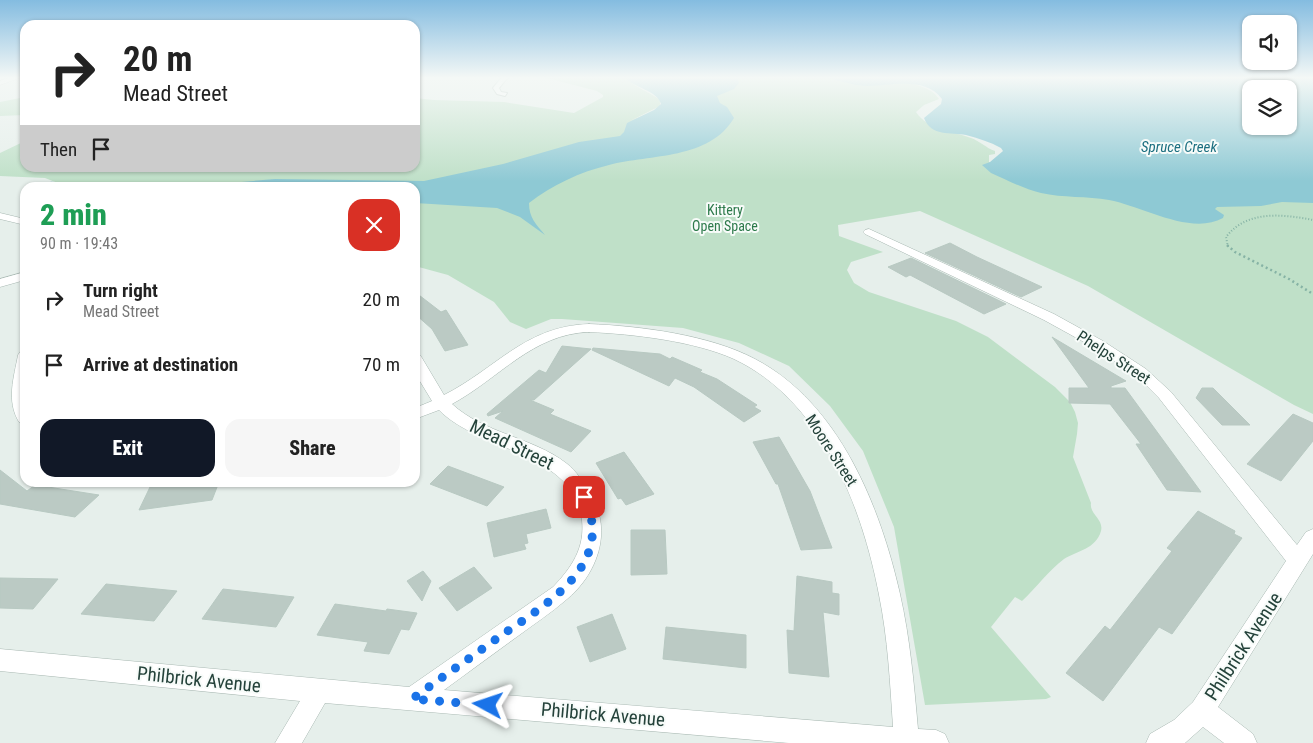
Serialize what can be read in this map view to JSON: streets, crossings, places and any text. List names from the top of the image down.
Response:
{
  "streets": {
    "street": [
      "Phelps Street",
      "Mead Street",
      "Moore Street",
      "Philbrick Avenue"
    ]
  },
  "crossings": [
    ["Phelps Street", "Philbrick Avenue"],
    ["Mead Street", "Moore Street"],
    ["Mead Street", "Philbrick Avenue"],
    ["Moore Street", "Philbrick Avenue"]
  ],
  "water": ["Spruce Creek"],
  "parks": ["Kittery Open Space"],
  "page": {
    "turn": ["20 m", "Mead Street"],
    "then": "Then",
    "heading": ["2 min", "90 m · 19:43"],
    "list": [
      {
        "name": "Turn right",
        "note": "Mead Street",
        "value": "20 m"
      },
      {
        "name": "Arrive at destination",
        "value": "70 m"
      }
    ],
    "buttons": ["Exit", "Share"]
  }
}
